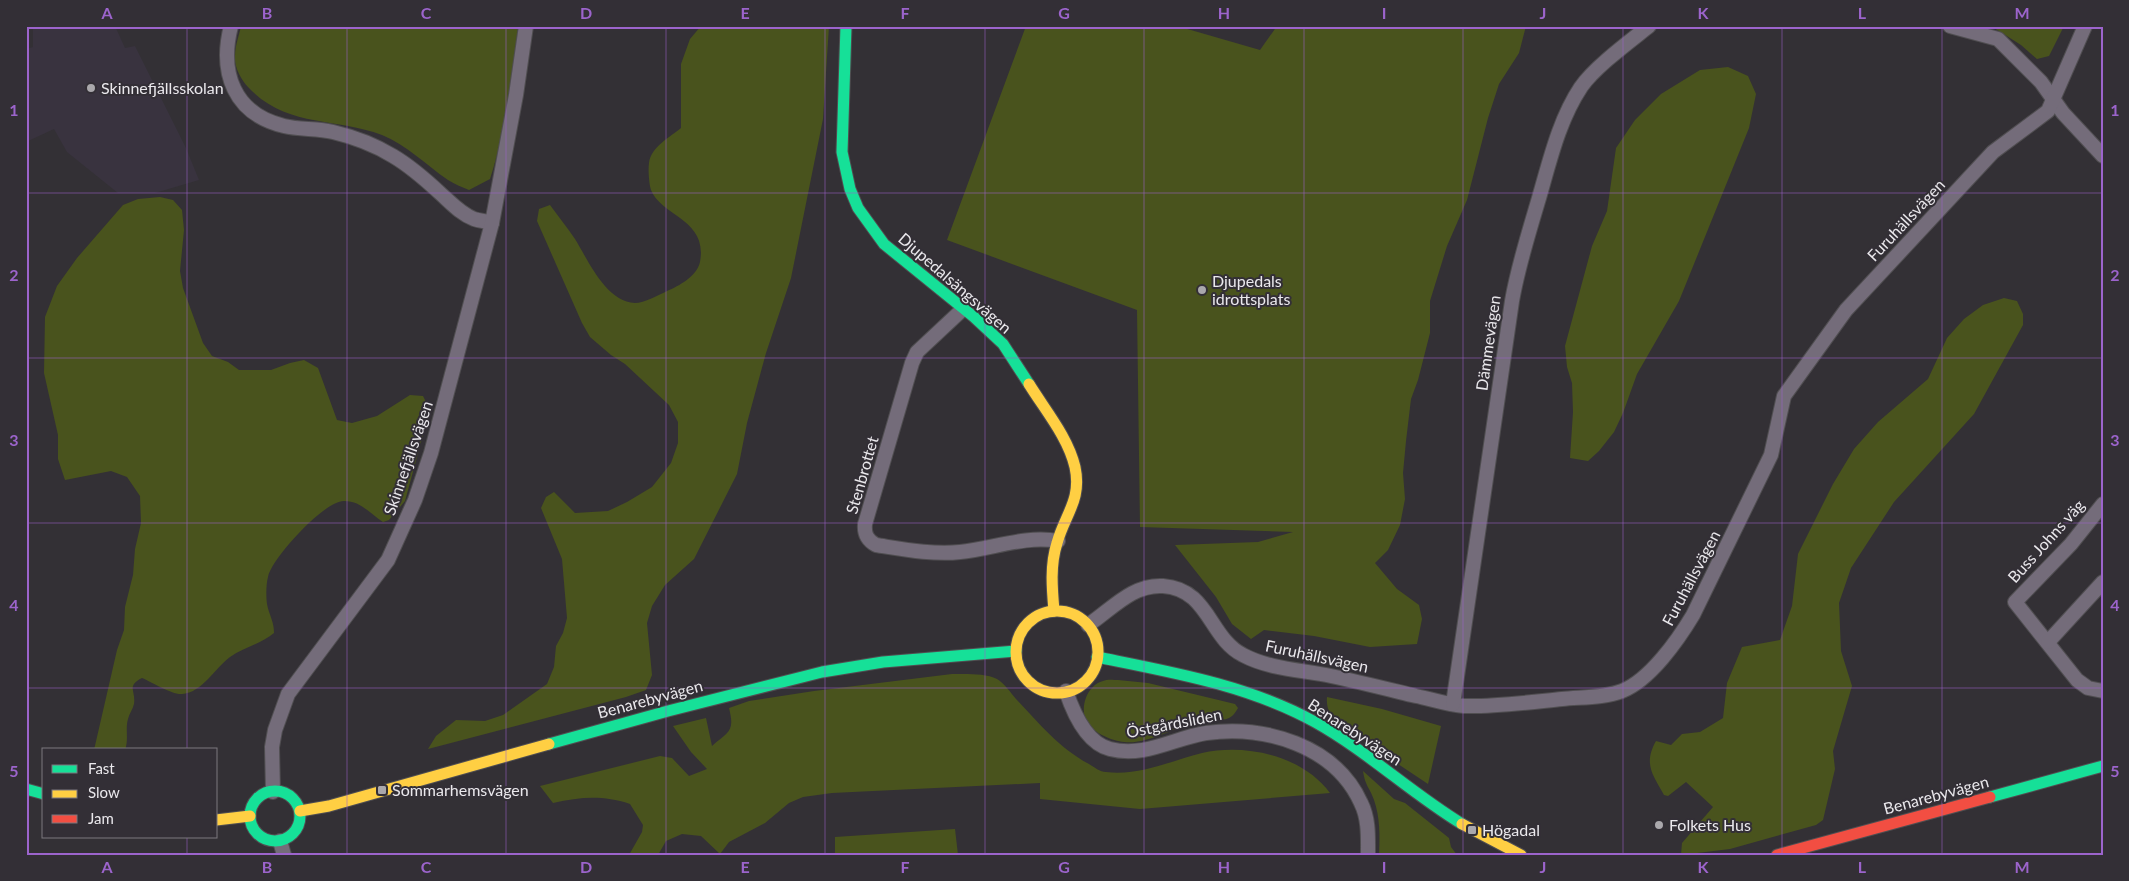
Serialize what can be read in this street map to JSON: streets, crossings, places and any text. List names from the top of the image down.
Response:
{
  "streets": {
    "street": [
      "Furuhällsvägen",
      "Djupedalsängsvägen",
      "Dämmevägen",
      "Skinnefjällsvägen",
      "Stenbrottet",
      "Buss Johns väg",
      "Benarebyvägen",
      "Östgårdsliden"
    ]
  },
  "crossings": [
    ["Furuhällsvägen", "Djupedalsängsvägen"],
    ["Furuhällsvägen", "Dämmevägen"],
    ["Furuhällsvägen", "Benarebyvägen"],
    ["Furuhällsvägen", "Östgårdsliden"],
    ["Djupedalsängsvägen", "Stenbrottet"],
    ["Djupedalsängsvägen", "Benarebyvägen"],
    ["Djupedalsängsvägen", "Östgårdsliden"],
    ["Skinnefjällsvägen", "Benarebyvägen"],
    ["Benarebyvägen", "Östgårdsliden"]
  ],
  "places": {
    "other": ["Skinnefjällsskolan", "Djupedals idrottsplats", "Folkets Hus"],
    "transit": ["Sommarhemsvägen", "Högadal"]
  },
  "legend": ["Fast", "Slow", "Jam"],
  "grid": {
    "columns": [
      "A",
      "B",
      "C",
      "D",
      "E",
      "F",
      "G",
      "H",
      "I",
      "J",
      "K",
      "L",
      "M"
    ],
    "rows": [
      "1",
      "2",
      "3",
      "4",
      "5"
    ]
  }
}
